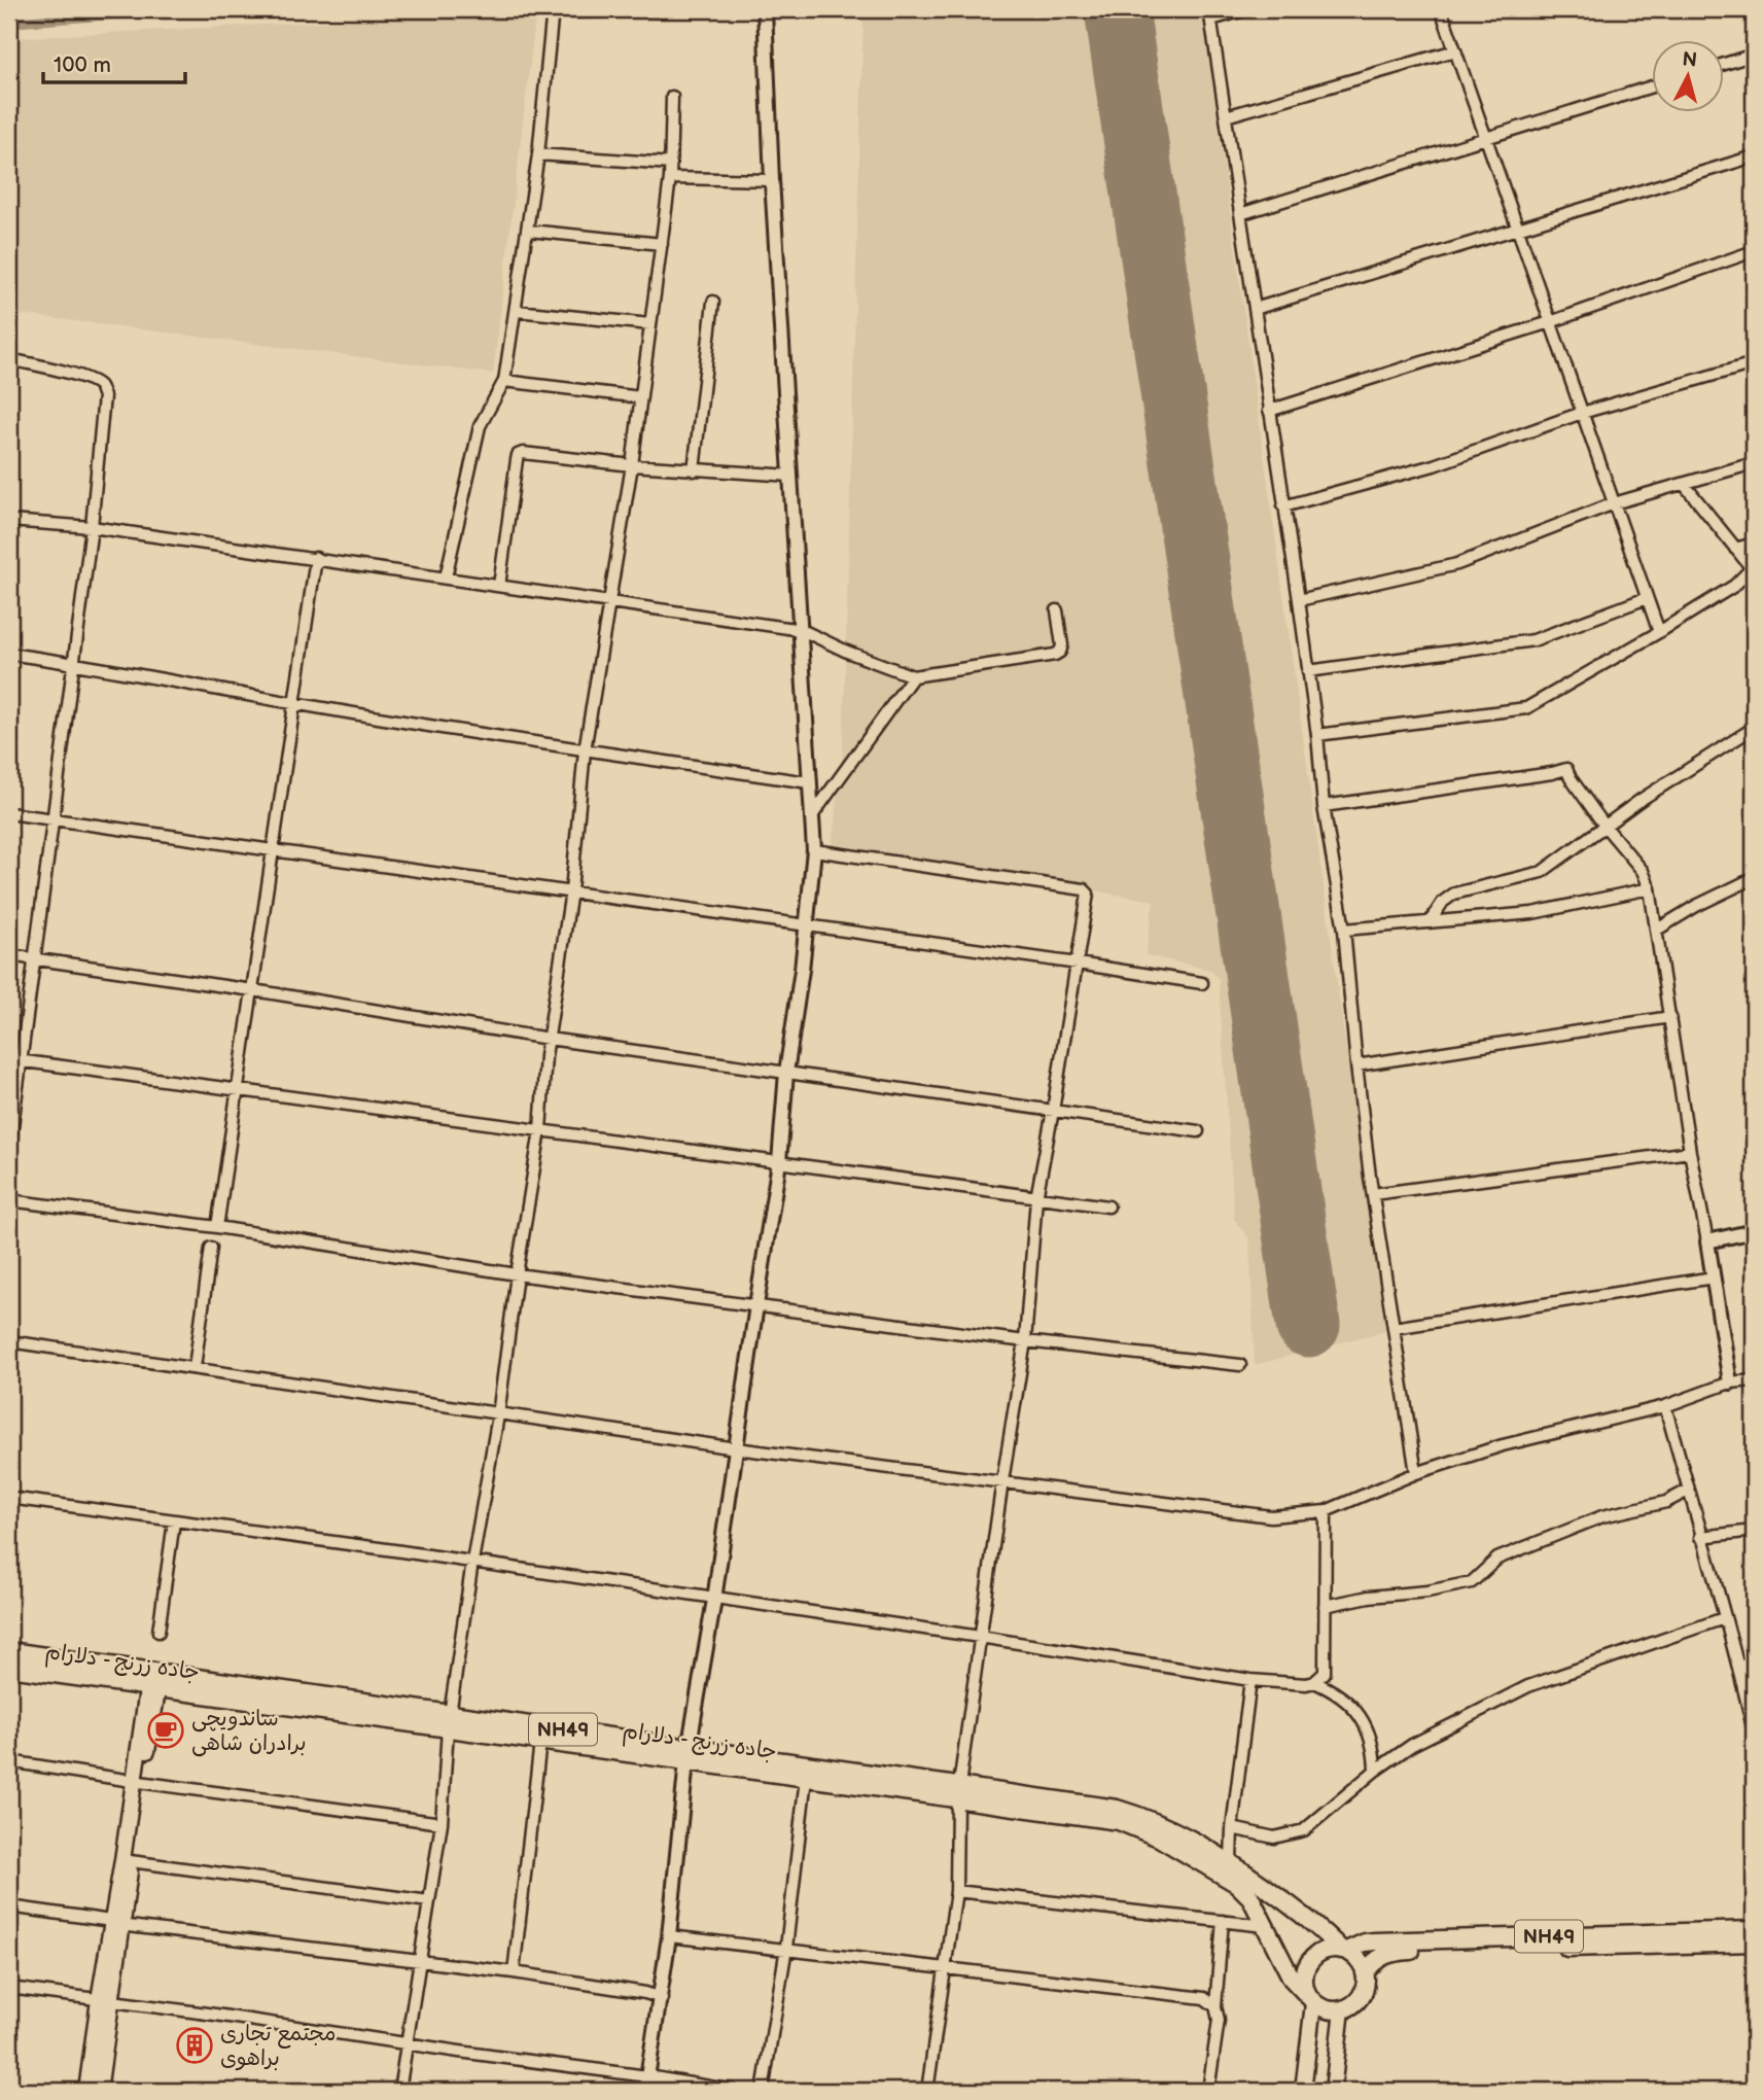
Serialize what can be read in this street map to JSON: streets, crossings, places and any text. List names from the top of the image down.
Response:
{
  "streets": {
    "highway": ["جاده زرنج - دلارام", "NH49"]
  },
  "crossings": [
    ["جاده زرنج - دلارام", "NH49"]
  ],
  "places": {
    "cafe": ["ساندویچی برادران شاهی"],
    "building": ["مجتمع تجاری براهوی"]
  },
  "scale_bar": "100 m",
  "north": "top"
}
